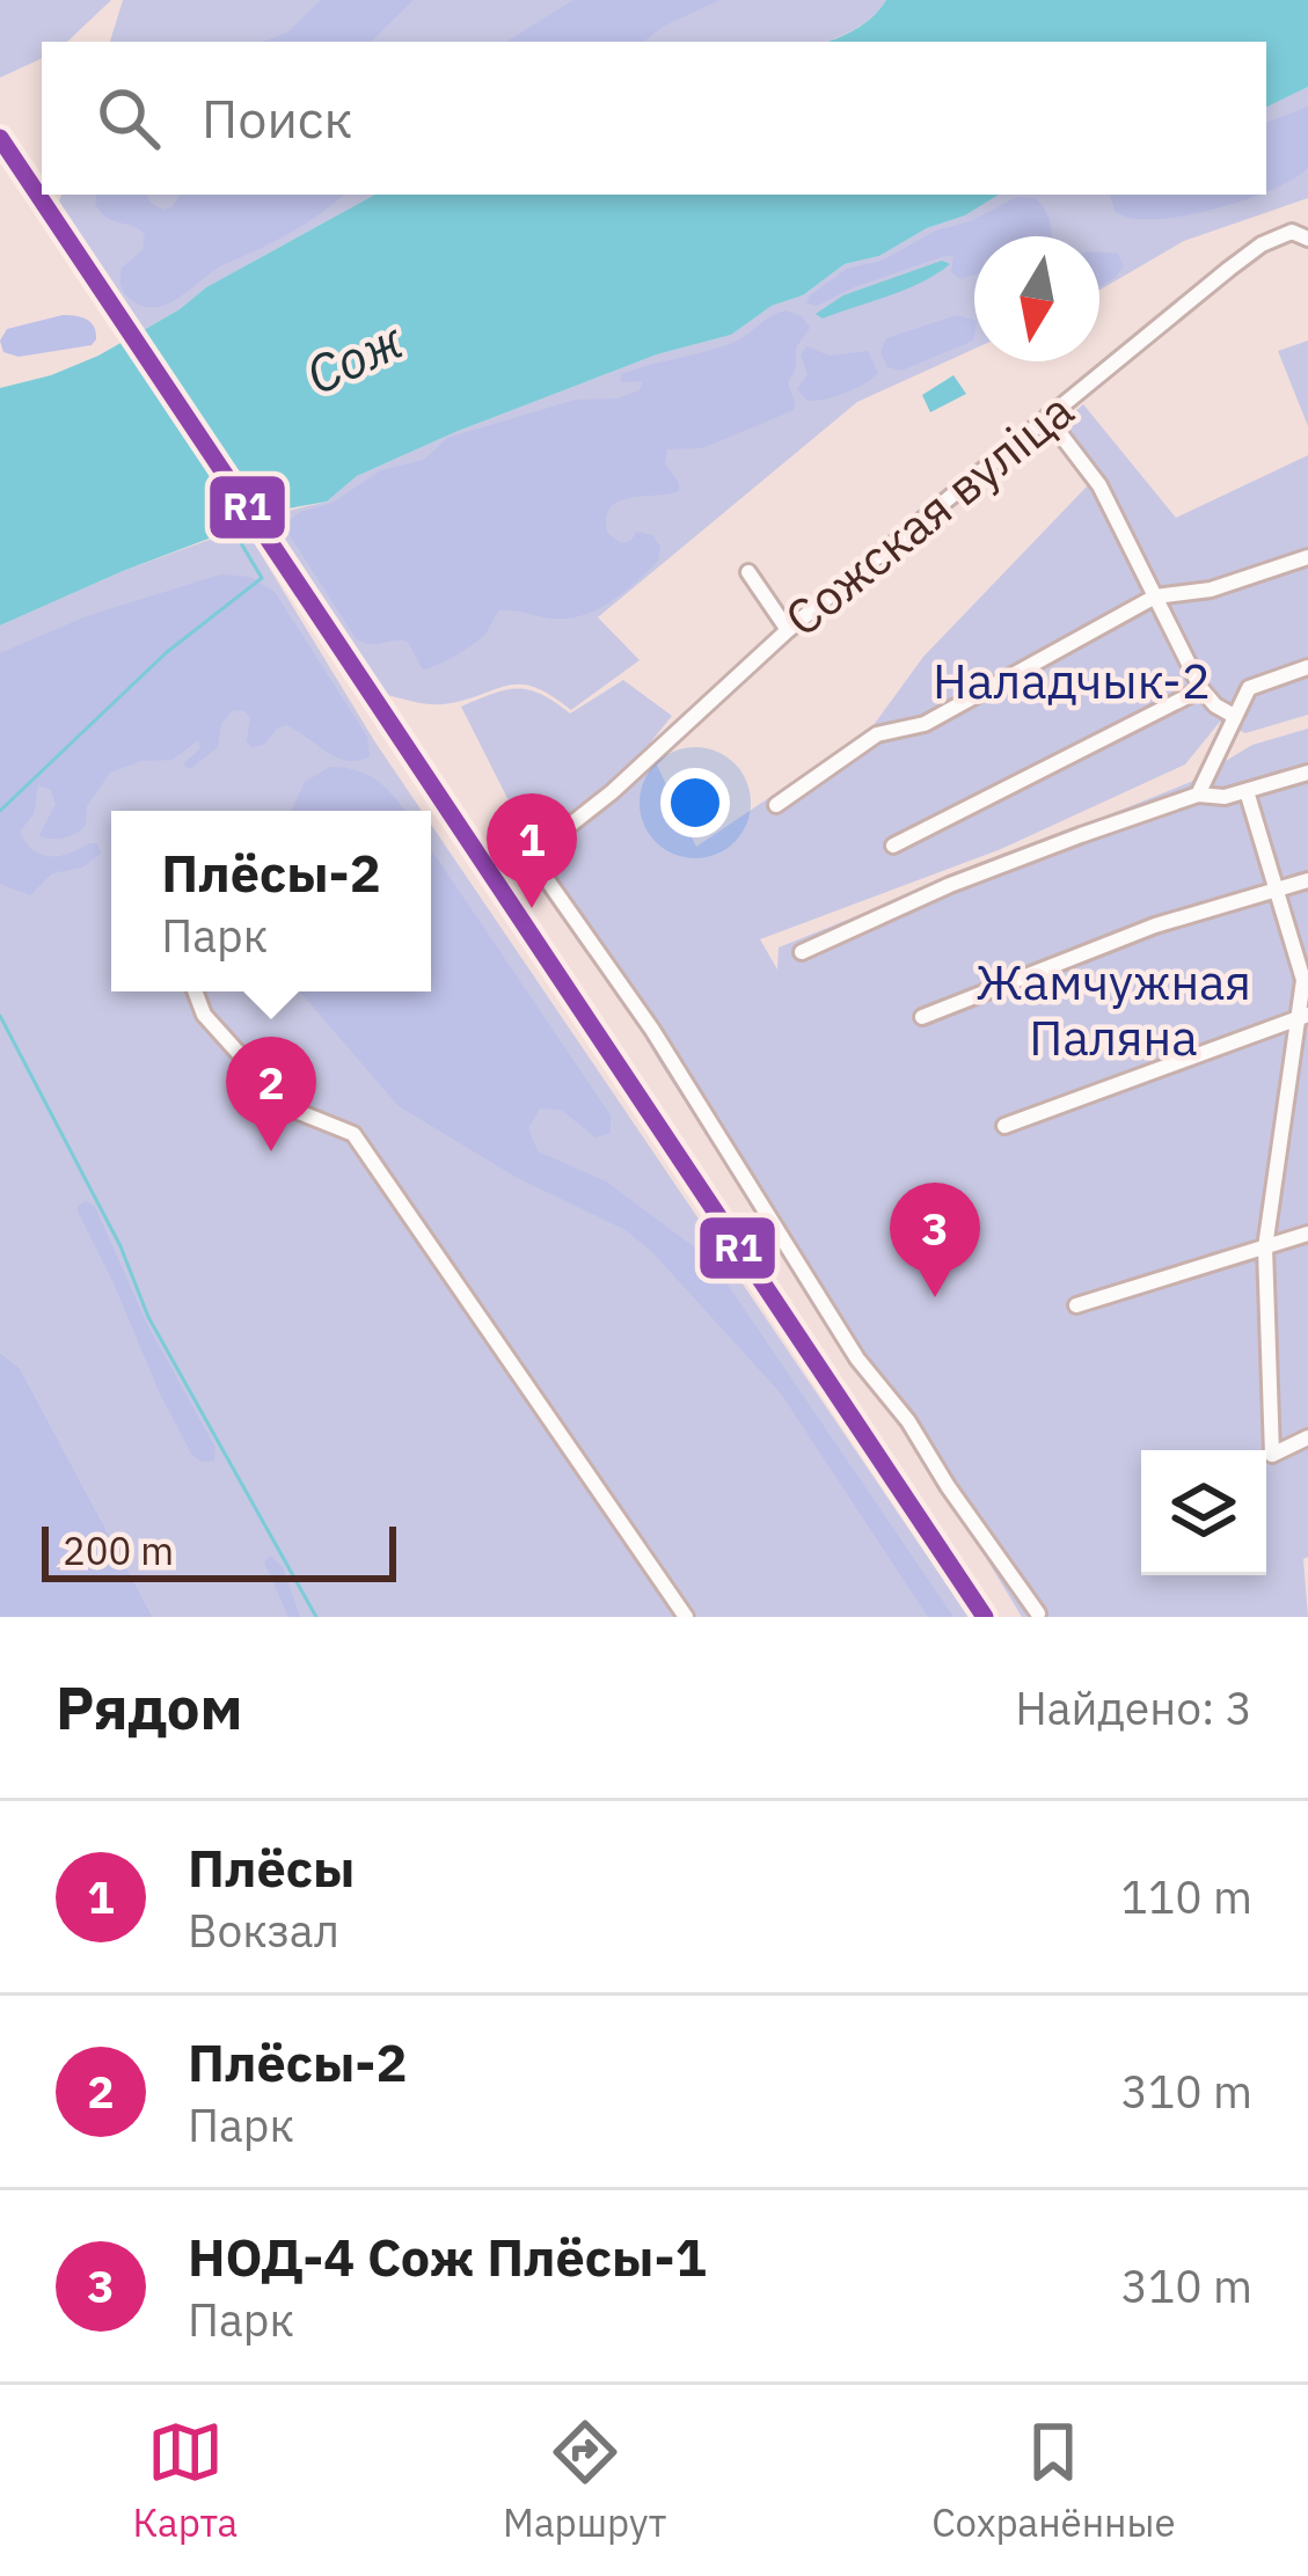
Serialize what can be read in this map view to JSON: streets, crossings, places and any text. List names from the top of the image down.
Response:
{
  "streets": {
    "street": ["Сожская вуліца"]
  },
  "water": ["Сож"],
  "parks": ["Наладчык-2", "Жамчужная Паляна"],
  "lines": ["transit line R1"],
  "scale_bar": "200 m",
  "north": "bottom",
  "page": {
    "search": "Поиск",
    "pins": ["1", "2", "3"],
    "popup": ["Плёсы-2", "Парк"],
    "scale": "200 m",
    "heading": ["Рядом", "Найдено: 3"],
    "list": [
      {
        "mark": "1",
        "name": "Плёсы",
        "note": "Вокзал",
        "value": "110 m"
      },
      {
        "mark": "2",
        "name": "Плёсы-2",
        "note": "Парк",
        "value": "310 m"
      },
      {
        "mark": "3",
        "name": "НОД-4 Сож Плёсы-1",
        "note": "Парк",
        "value": "310 m"
      }
    ],
    "nav": ["Карта", "Маршрут", "Сохранённые"]
  }
}
